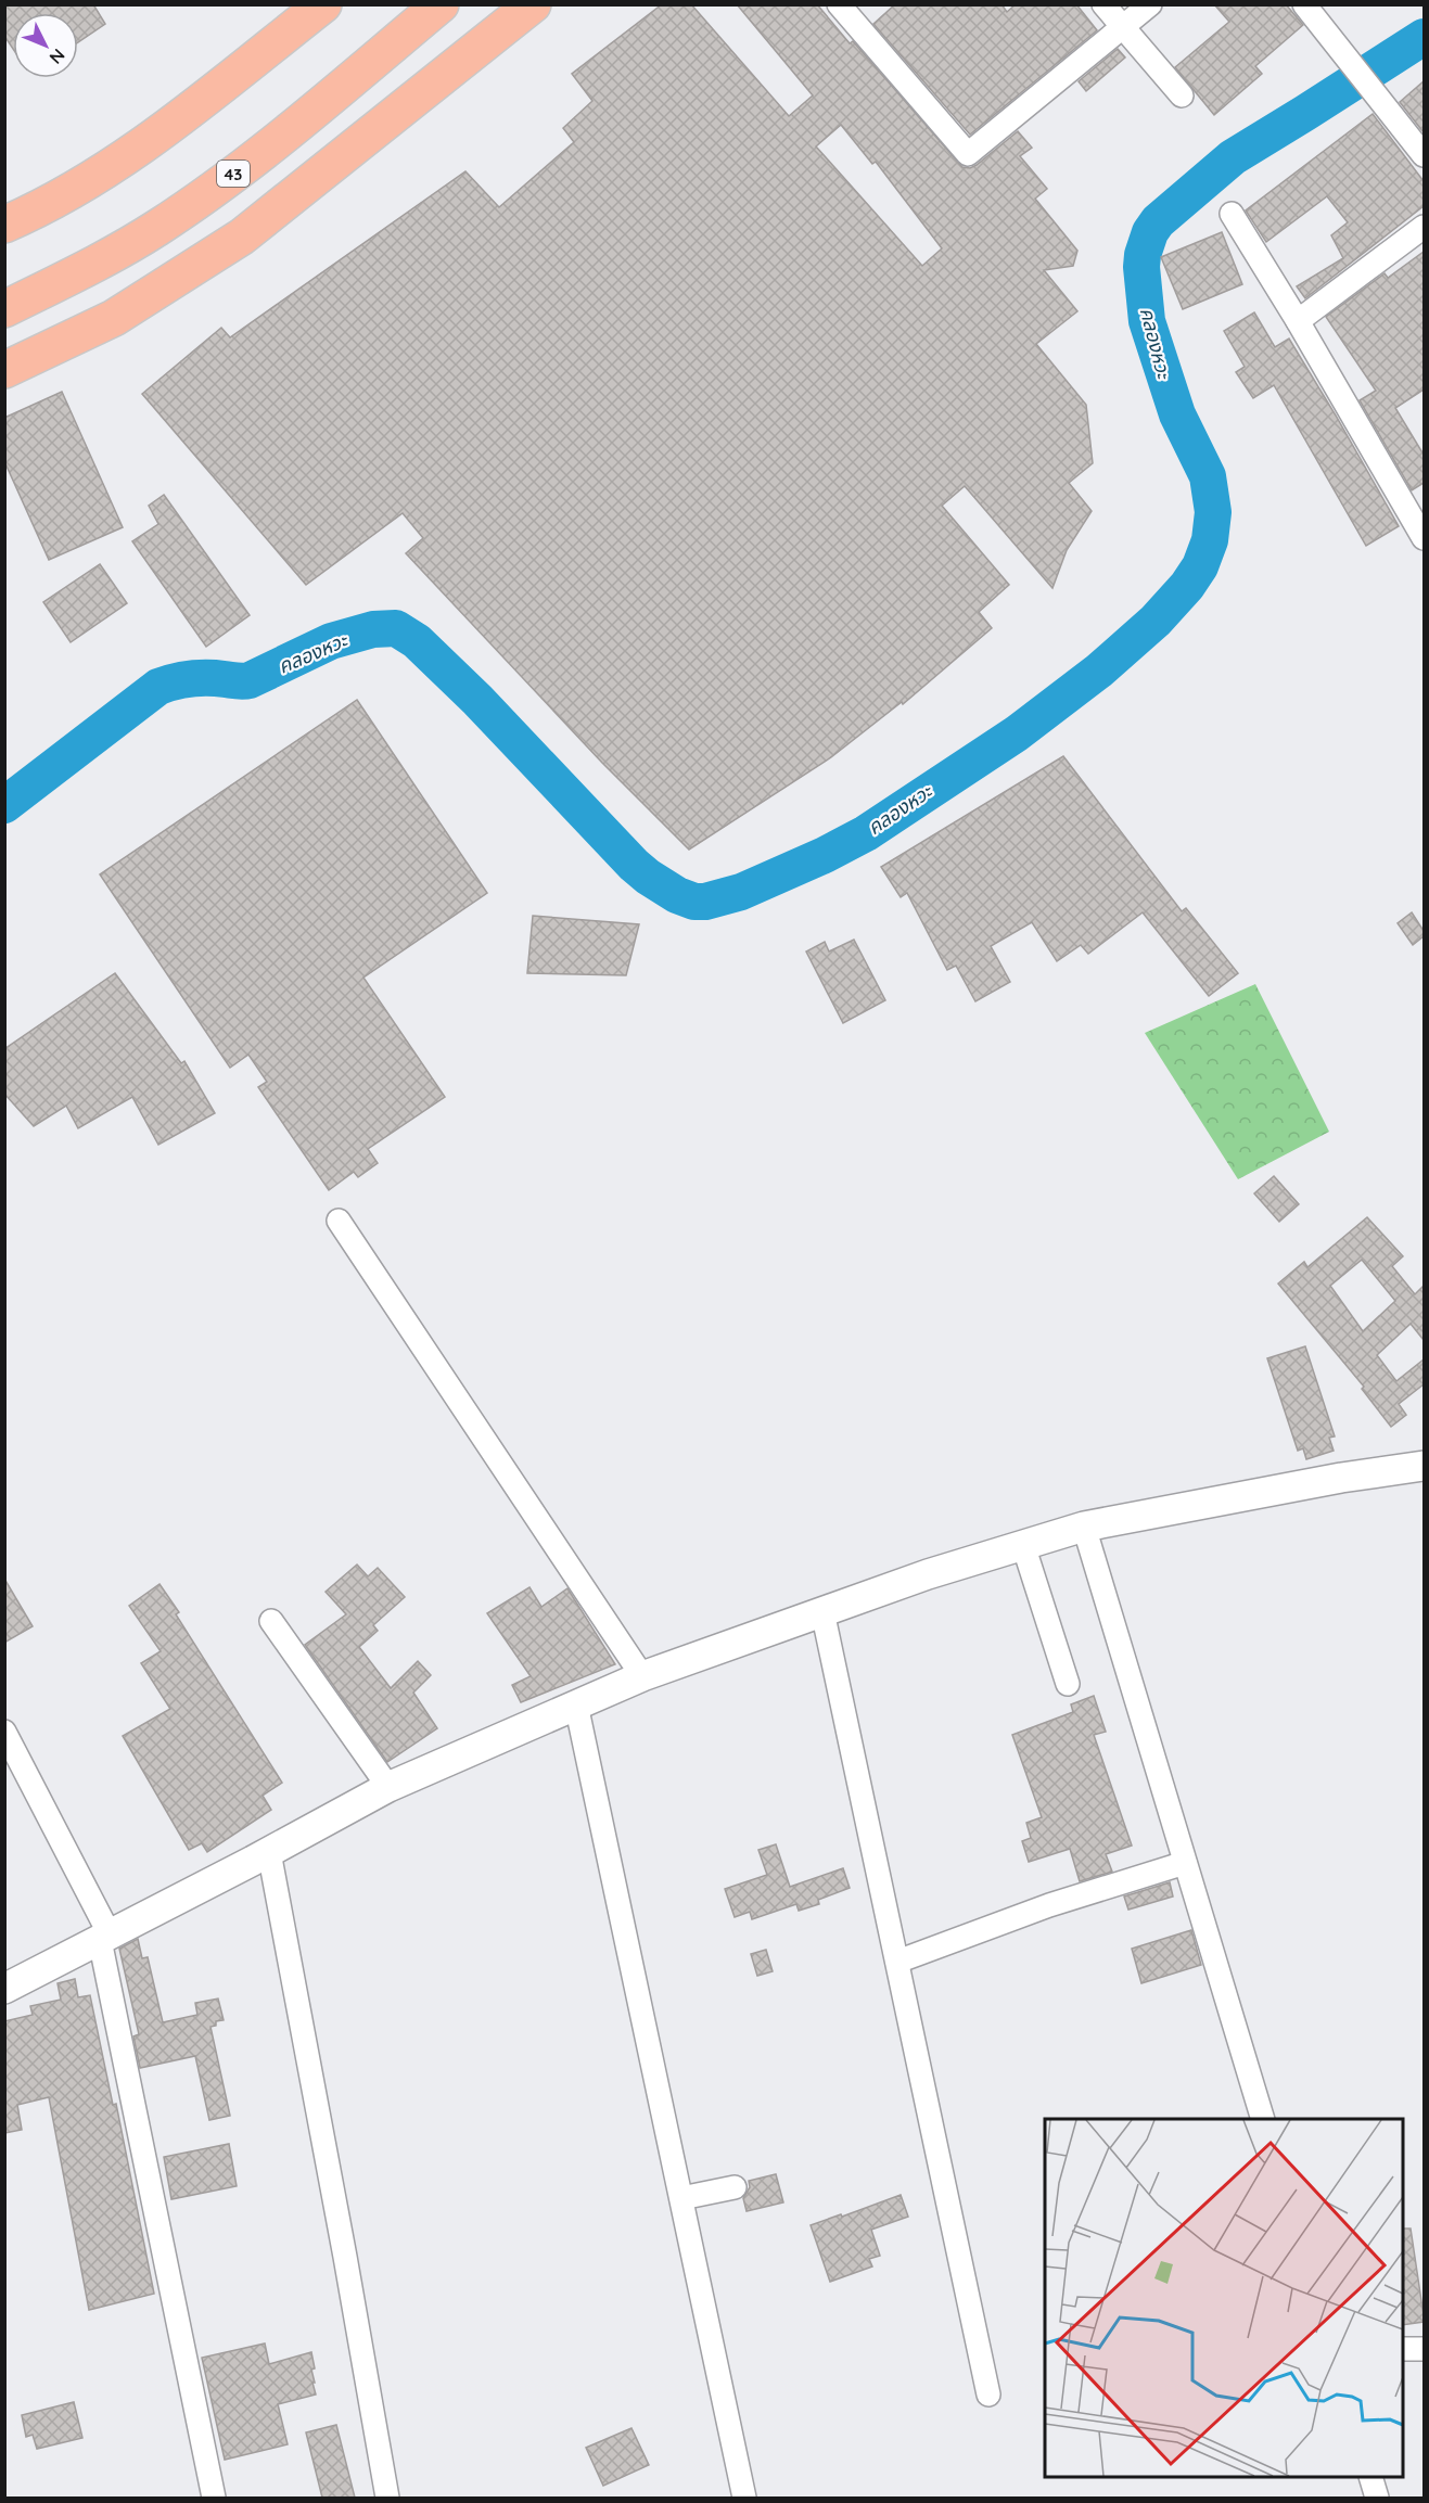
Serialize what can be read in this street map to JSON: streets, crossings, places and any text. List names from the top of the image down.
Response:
{
  "streets": {
    "highway": ["43"]
  },
  "water": ["คลองหวะ"],
  "north": "bottom right"
}
